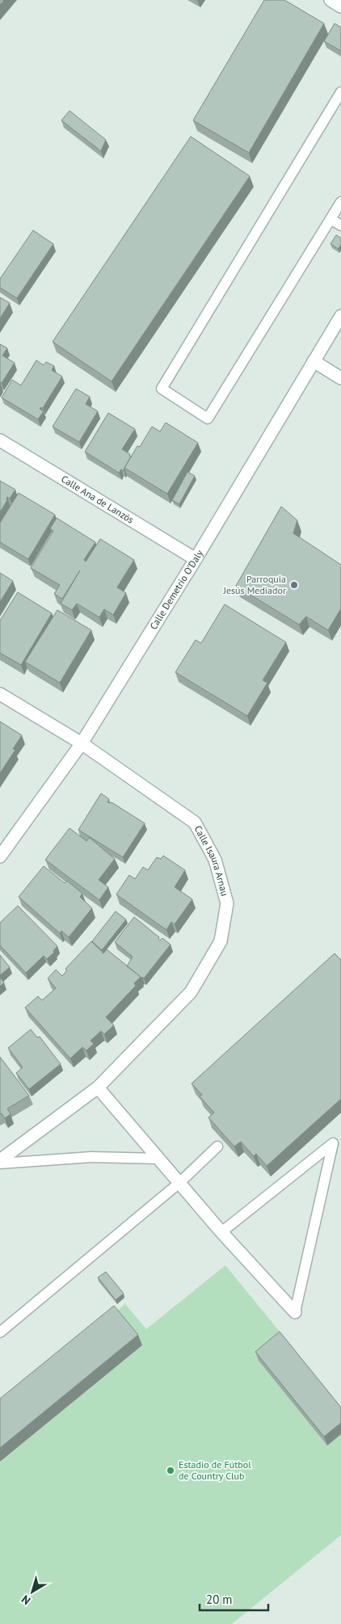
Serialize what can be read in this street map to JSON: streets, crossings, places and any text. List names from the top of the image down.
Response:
{
  "streets": {
    "street": ["Calle Ana de Lanzós", "Calle Demetrio O'Daly", "Calle Isaura Arnau"]
  },
  "crossings": [
    ["Calle Ana de Lanzós", "Calle Demetrio O'Daly"],
    ["Calle Demetrio O'Daly", "Calle Isaura Arnau"]
  ],
  "places": ["Parroquia Jesús Mediador", "Estadio de Fútbol de Country Club"],
  "scale_bar": "20 m",
  "north": "bottom left"
}
